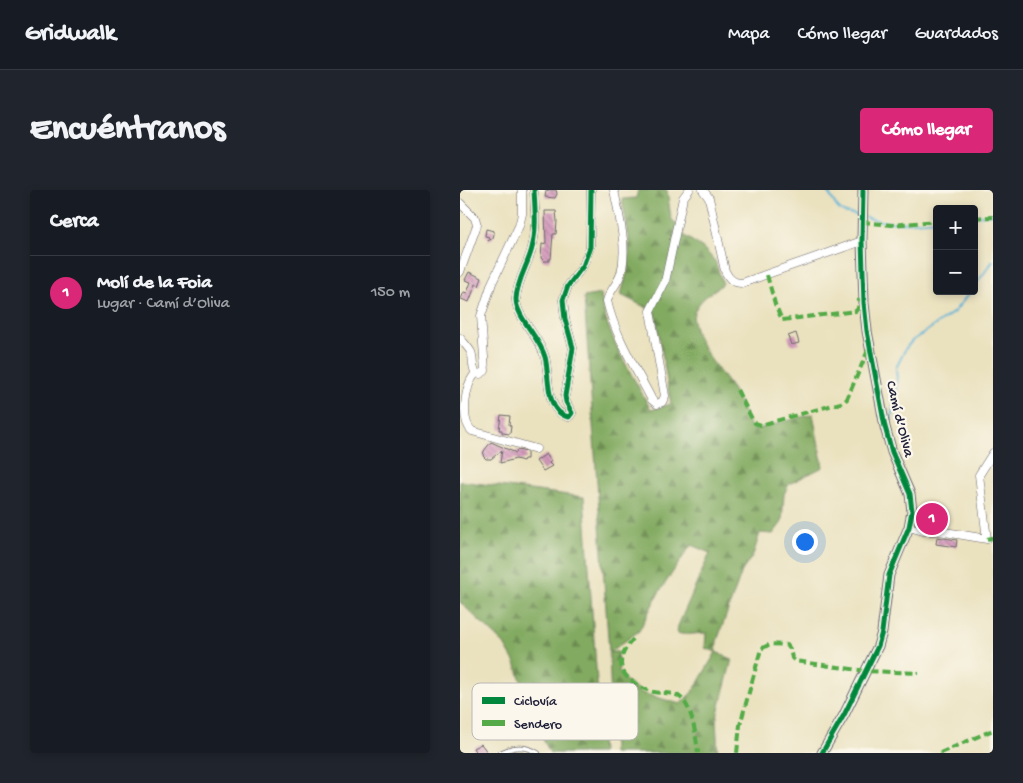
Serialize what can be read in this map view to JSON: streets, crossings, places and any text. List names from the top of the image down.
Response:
{
  "streets": {
    "street": ["Camí d’Oliva"]
  },
  "legend": ["Ciclovía", "Sendero"],
  "page": {
    "header": "Gridwalk",
    "nav": ["Mapa", "Cómo llegar", "Guardados"],
    "buttons": "Cómo llegar",
    "title": "Encuéntranos",
    "heading": "Cerca",
    "map_buttons": ["+", "−"],
    "list": [
      {
        "mark": "1",
        "name": "Molí de la Foia",
        "note": "Lugar · Camí d’Oliva",
        "value": "150 m"
      }
    ],
    "pins": "1"
  }
}
